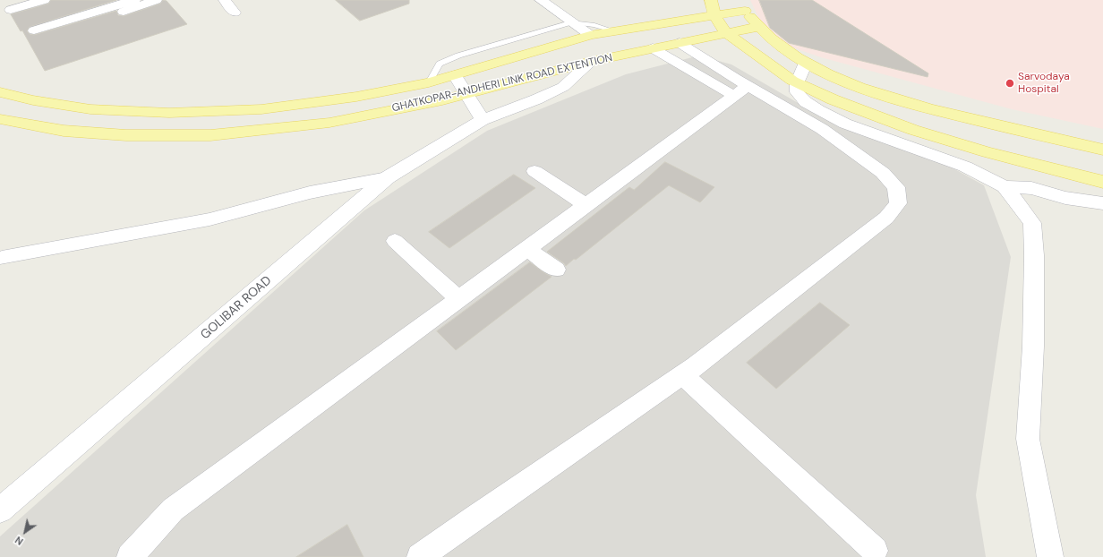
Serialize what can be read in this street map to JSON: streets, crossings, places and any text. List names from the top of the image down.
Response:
{
  "streets": {
    "main road": ["GHATKOPAR-ANDHERI LINK ROAD EXTENTION"],
    "street": ["GOLIBAR ROAD"]
  },
  "crossings": [
    ["GHATKOPAR-ANDHERI LINK ROAD EXTENTION", "GOLIBAR ROAD"]
  ],
  "places": ["Sarvodaya Hospital"],
  "north": "bottom left"
}
